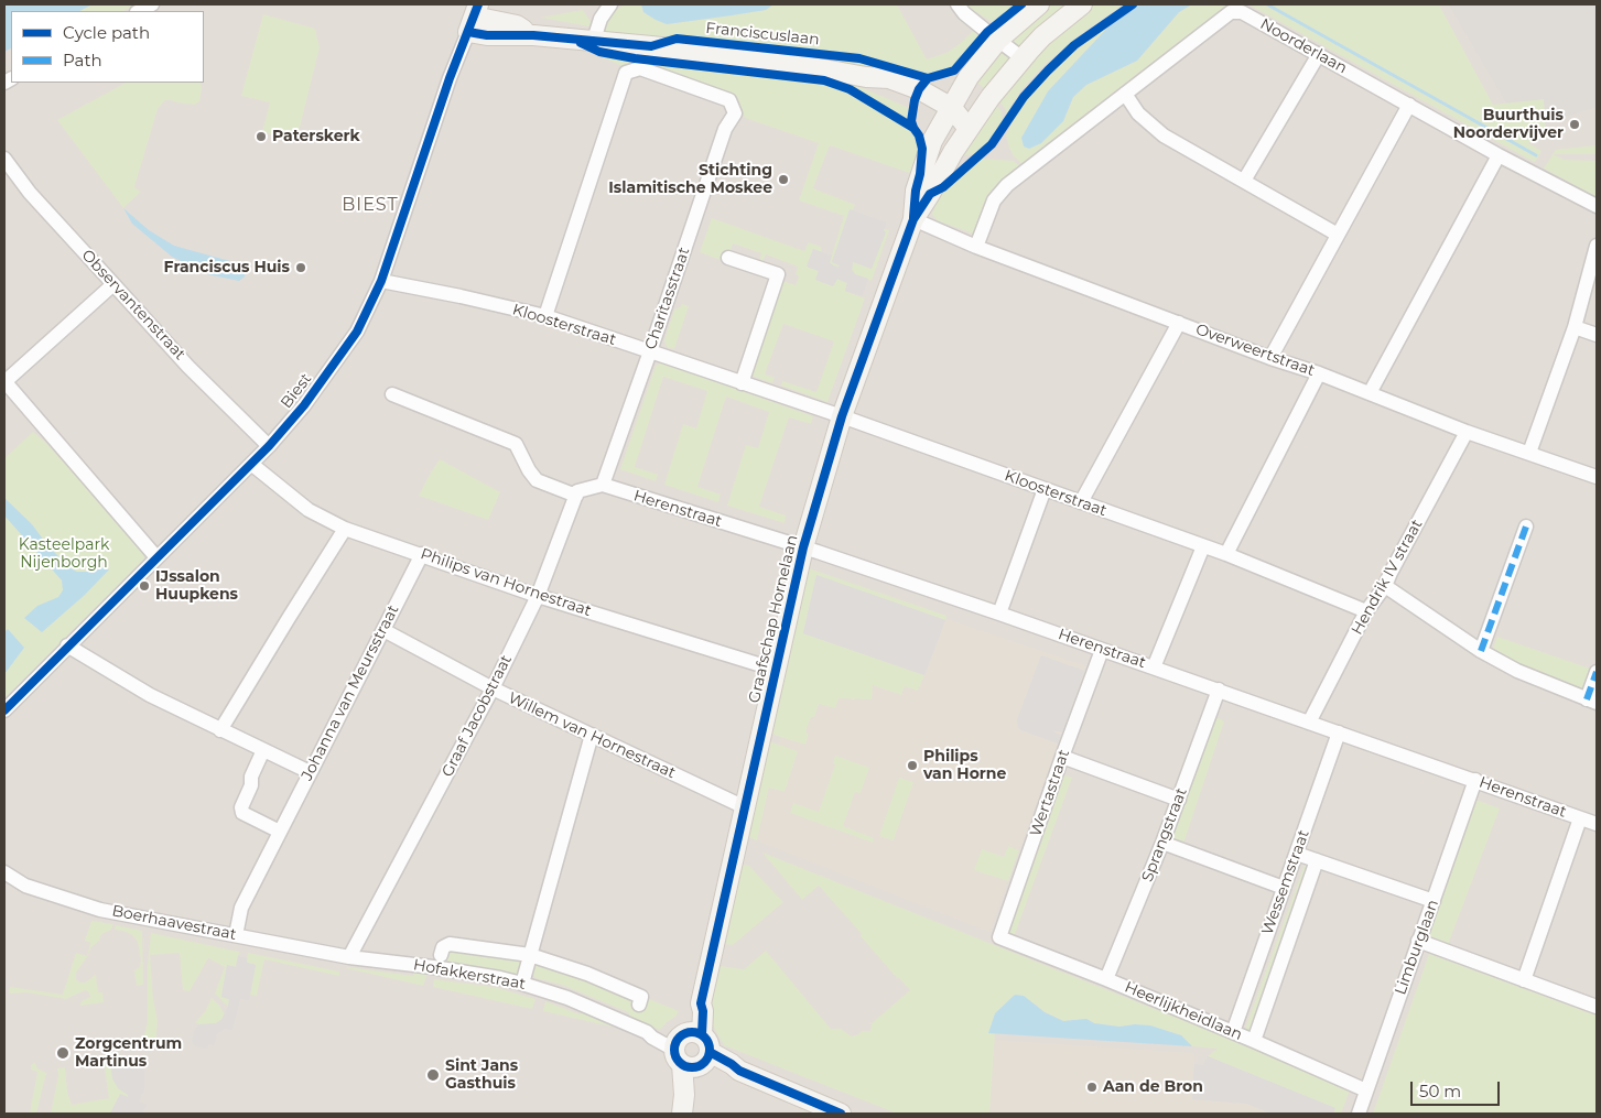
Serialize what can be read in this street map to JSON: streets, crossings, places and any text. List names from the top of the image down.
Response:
{
  "streets": {
    "street": [
      "Franciscuslaan",
      "Noorderlaan",
      "Charitasstraat",
      "Observantenstraat",
      "Kloosterstraat",
      "Overweertstraat",
      "Biest",
      "Herenstraat",
      "Hendrik IV straat",
      "Philips van Hornestraat",
      "Graafschap Hornelaan",
      "Johanna van Meursstraat",
      "Graaf Jacobstraat",
      "Willem van Hornestraat",
      "Wertastraat",
      "Sprangstraat",
      "Wessemstraat",
      "Boerhaavestraat",
      "Limburglaan",
      "Hofakkerstraat",
      "Heerlijkheidlaan"
    ]
  },
  "crossings": [
    ["Franciscuslaan", "Biest"],
    ["Franciscuslaan", "Graafschap Hornelaan"],
    ["Noorderlaan", "Overweertstraat"],
    ["Charitasstraat", "Kloosterstraat"],
    ["Charitasstraat", "Herenstraat"],
    ["Observantenstraat", "Biest"],
    ["Kloosterstraat", "Biest"],
    ["Kloosterstraat", "Hendrik IV straat"],
    ["Kloosterstraat", "Graafschap Hornelaan"],
    ["Overweertstraat", "Hendrik IV straat"],
    ["Overweertstraat", "Graafschap Hornelaan"],
    ["Biest", "Philips van Hornestraat"],
    ["Herenstraat", "Hendrik IV straat"],
    ["Herenstraat", "Graafschap Hornelaan"],
    ["Herenstraat", "Wertastraat"],
    ["Herenstraat", "Sprangstraat"],
    ["Herenstraat", "Wessemstraat"],
    ["Herenstraat", "Limburglaan"],
    ["Philips van Hornestraat", "Graafschap Hornelaan"],
    ["Philips van Hornestraat", "Johanna van Meursstraat"],
    ["Philips van Hornestraat", "Graaf Jacobstraat"],
    ["Graafschap Hornelaan", "Willem van Hornestraat"],
    ["Graafschap Hornelaan", "Hofakkerstraat"],
    ["Johanna van Meursstraat", "Willem van Hornestraat"],
    ["Johanna van Meursstraat", "Boerhaavestraat"],
    ["Graaf Jacobstraat", "Willem van Hornestraat"],
    ["Graaf Jacobstraat", "Boerhaavestraat"],
    ["Graaf Jacobstraat", "Hofakkerstraat"],
    ["Wertastraat", "Heerlijkheidlaan"],
    ["Sprangstraat", "Heerlijkheidlaan"],
    ["Wessemstraat", "Heerlijkheidlaan"],
    ["Boerhaavestraat", "Hofakkerstraat"],
    ["Limburglaan", "Heerlijkheidlaan"]
  ],
  "districts": ["BIEST"],
  "parks": ["Kasteelpark Nijenborgh"],
  "places": [
    "Buurthuis Noordervijver",
    "Paterskerk",
    "Stichting Islamitische Moskee",
    "Franciscus Huis",
    "IJssalon Huupkens",
    "Philips van Horne",
    "Zorgcentrum Martinus",
    "Sint Jans Gasthuis",
    "Aan de Bron"
  ],
  "legend": ["Cycle path", "Path"],
  "scale_bar": "50 m"
}
